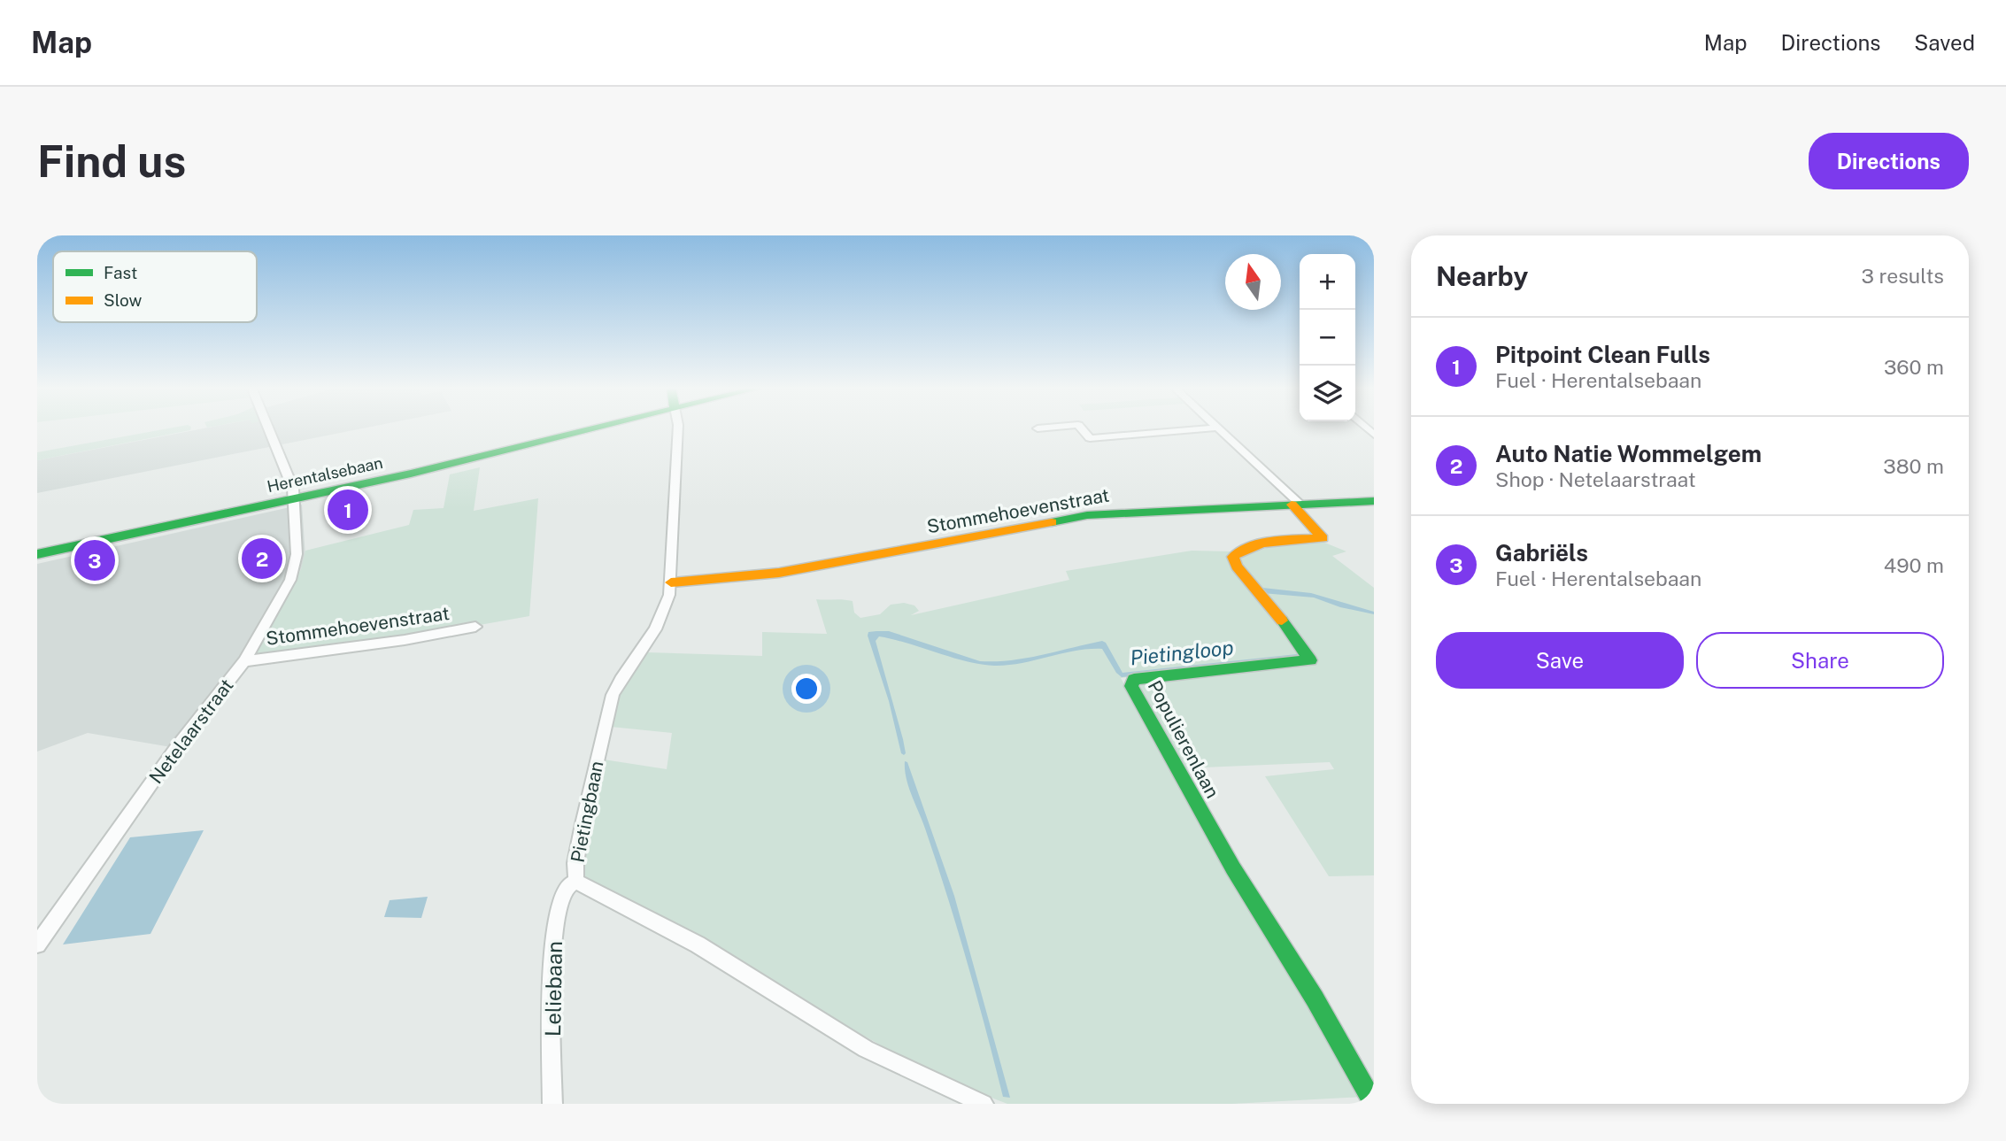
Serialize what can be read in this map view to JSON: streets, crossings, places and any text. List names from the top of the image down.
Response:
{
  "streets": {
    "street": [
      "Herentalsebaan",
      "Stommehoevenstraat",
      "Netelaarstraat",
      "Populierenlaan",
      "Pietingbaan",
      "Leliebaan"
    ]
  },
  "crossings": [
    ["Herentalsebaan", "Netelaarstraat"],
    ["Stommehoevenstraat", "Netelaarstraat"],
    ["Stommehoevenstraat", "Populierenlaan"],
    ["Stommehoevenstraat", "Pietingbaan"],
    ["Pietingbaan", "Leliebaan"]
  ],
  "water": ["Pietingloop"],
  "legend": ["Fast", "Slow"],
  "north": "top",
  "page": {
    "header": "Map",
    "nav": ["Map", "Directions", "Saved"],
    "buttons": [
      "Directions",
      ["Save", "Share"]
    ],
    "title": "Find us",
    "heading": ["Nearby", "3 results"],
    "map_buttons": ["+", "−"],
    "list": [
      {
        "mark": "1",
        "name": "Pitpoint Clean Fulls",
        "note": "Fuel · Herentalsebaan",
        "value": "360 m"
      },
      {
        "mark": "2",
        "name": "Auto Natie Wommelgem",
        "note": "Shop · Netelaarstraat",
        "value": "380 m"
      },
      {
        "mark": "3",
        "name": "Gabriëls",
        "note": "Fuel · Herentalsebaan",
        "value": "490 m"
      }
    ],
    "pins": ["1", "2", "3"]
  }
}
